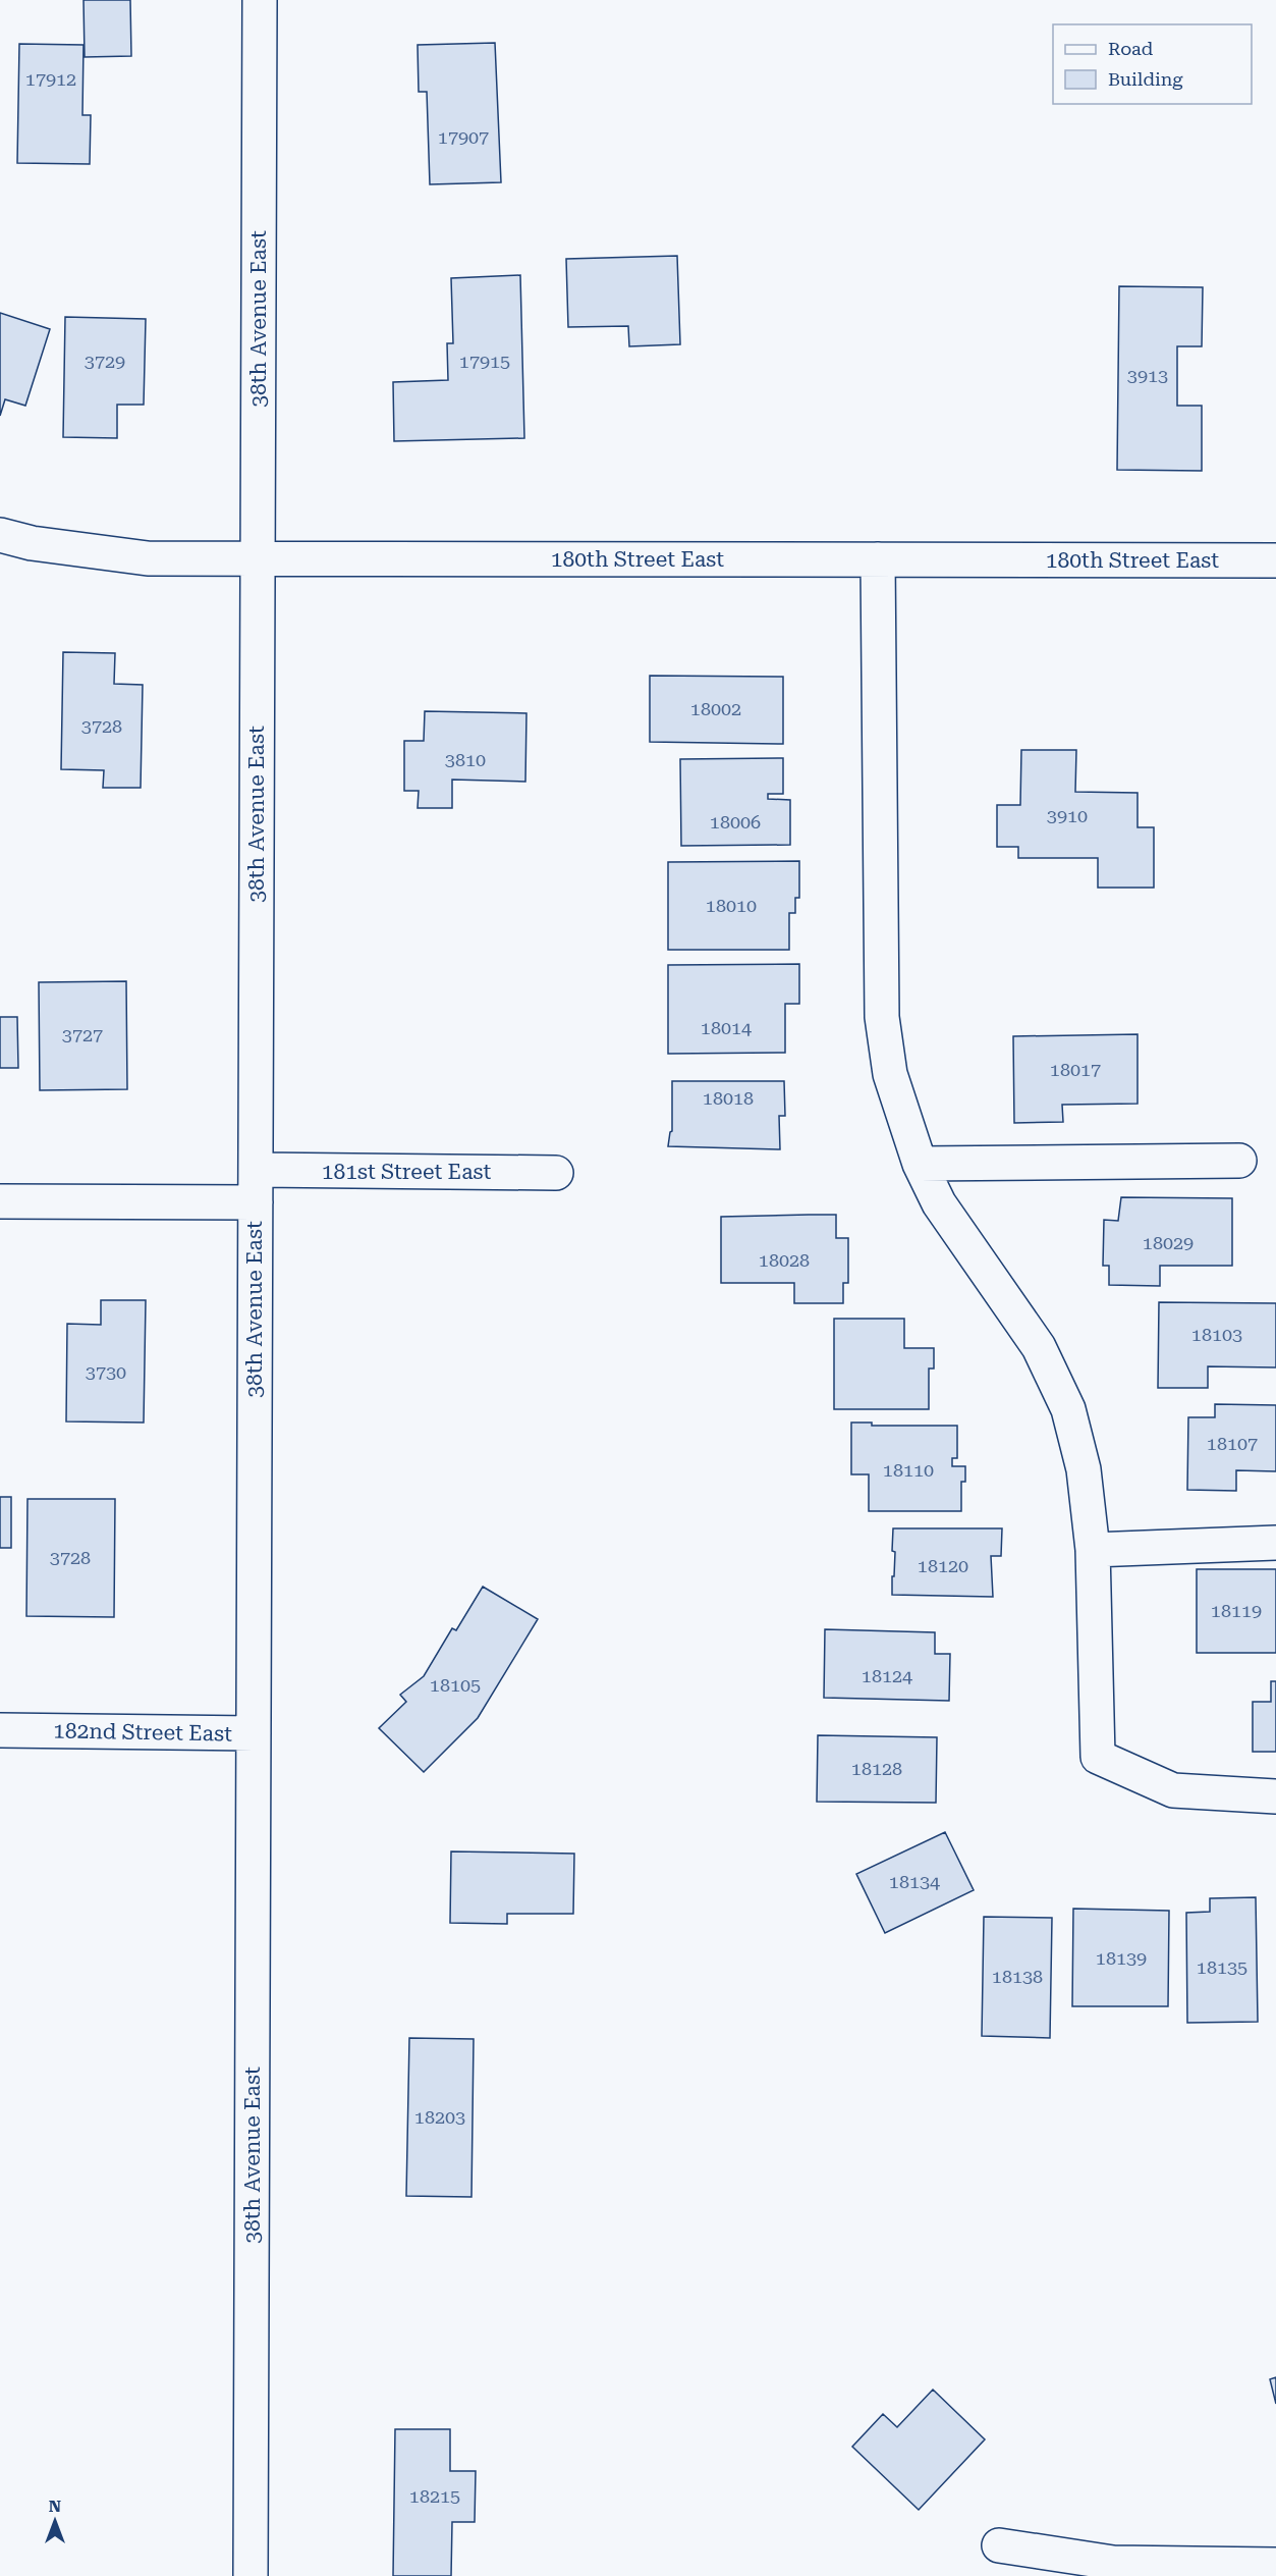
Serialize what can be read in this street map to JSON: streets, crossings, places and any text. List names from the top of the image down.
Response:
{
  "streets": {
    "street": [
      "38th Avenue East",
      "180th Street East",
      "181st Street East",
      "182nd Street East"
    ]
  },
  "crossings": [
    ["38th Avenue East", "180th Street East"],
    ["38th Avenue East", "181st Street East"],
    ["38th Avenue East", "182nd Street East"]
  ],
  "house_numbers": [
    "17912",
    "17907",
    "3729",
    "17915",
    "3913",
    "18002",
    "3728",
    "3810",
    "3910",
    "18006",
    "18010",
    "18014",
    "3727",
    "18017",
    "18018",
    "18029",
    "18028",
    "18103",
    "3730",
    "18107",
    "18110",
    "3728",
    "18120",
    "18119",
    "18124",
    "18105",
    "18128",
    "18134",
    "18139",
    "18135",
    "18138",
    "18203",
    "18215"
  ],
  "legend": ["Road", "Building"],
  "north": "top"
}
